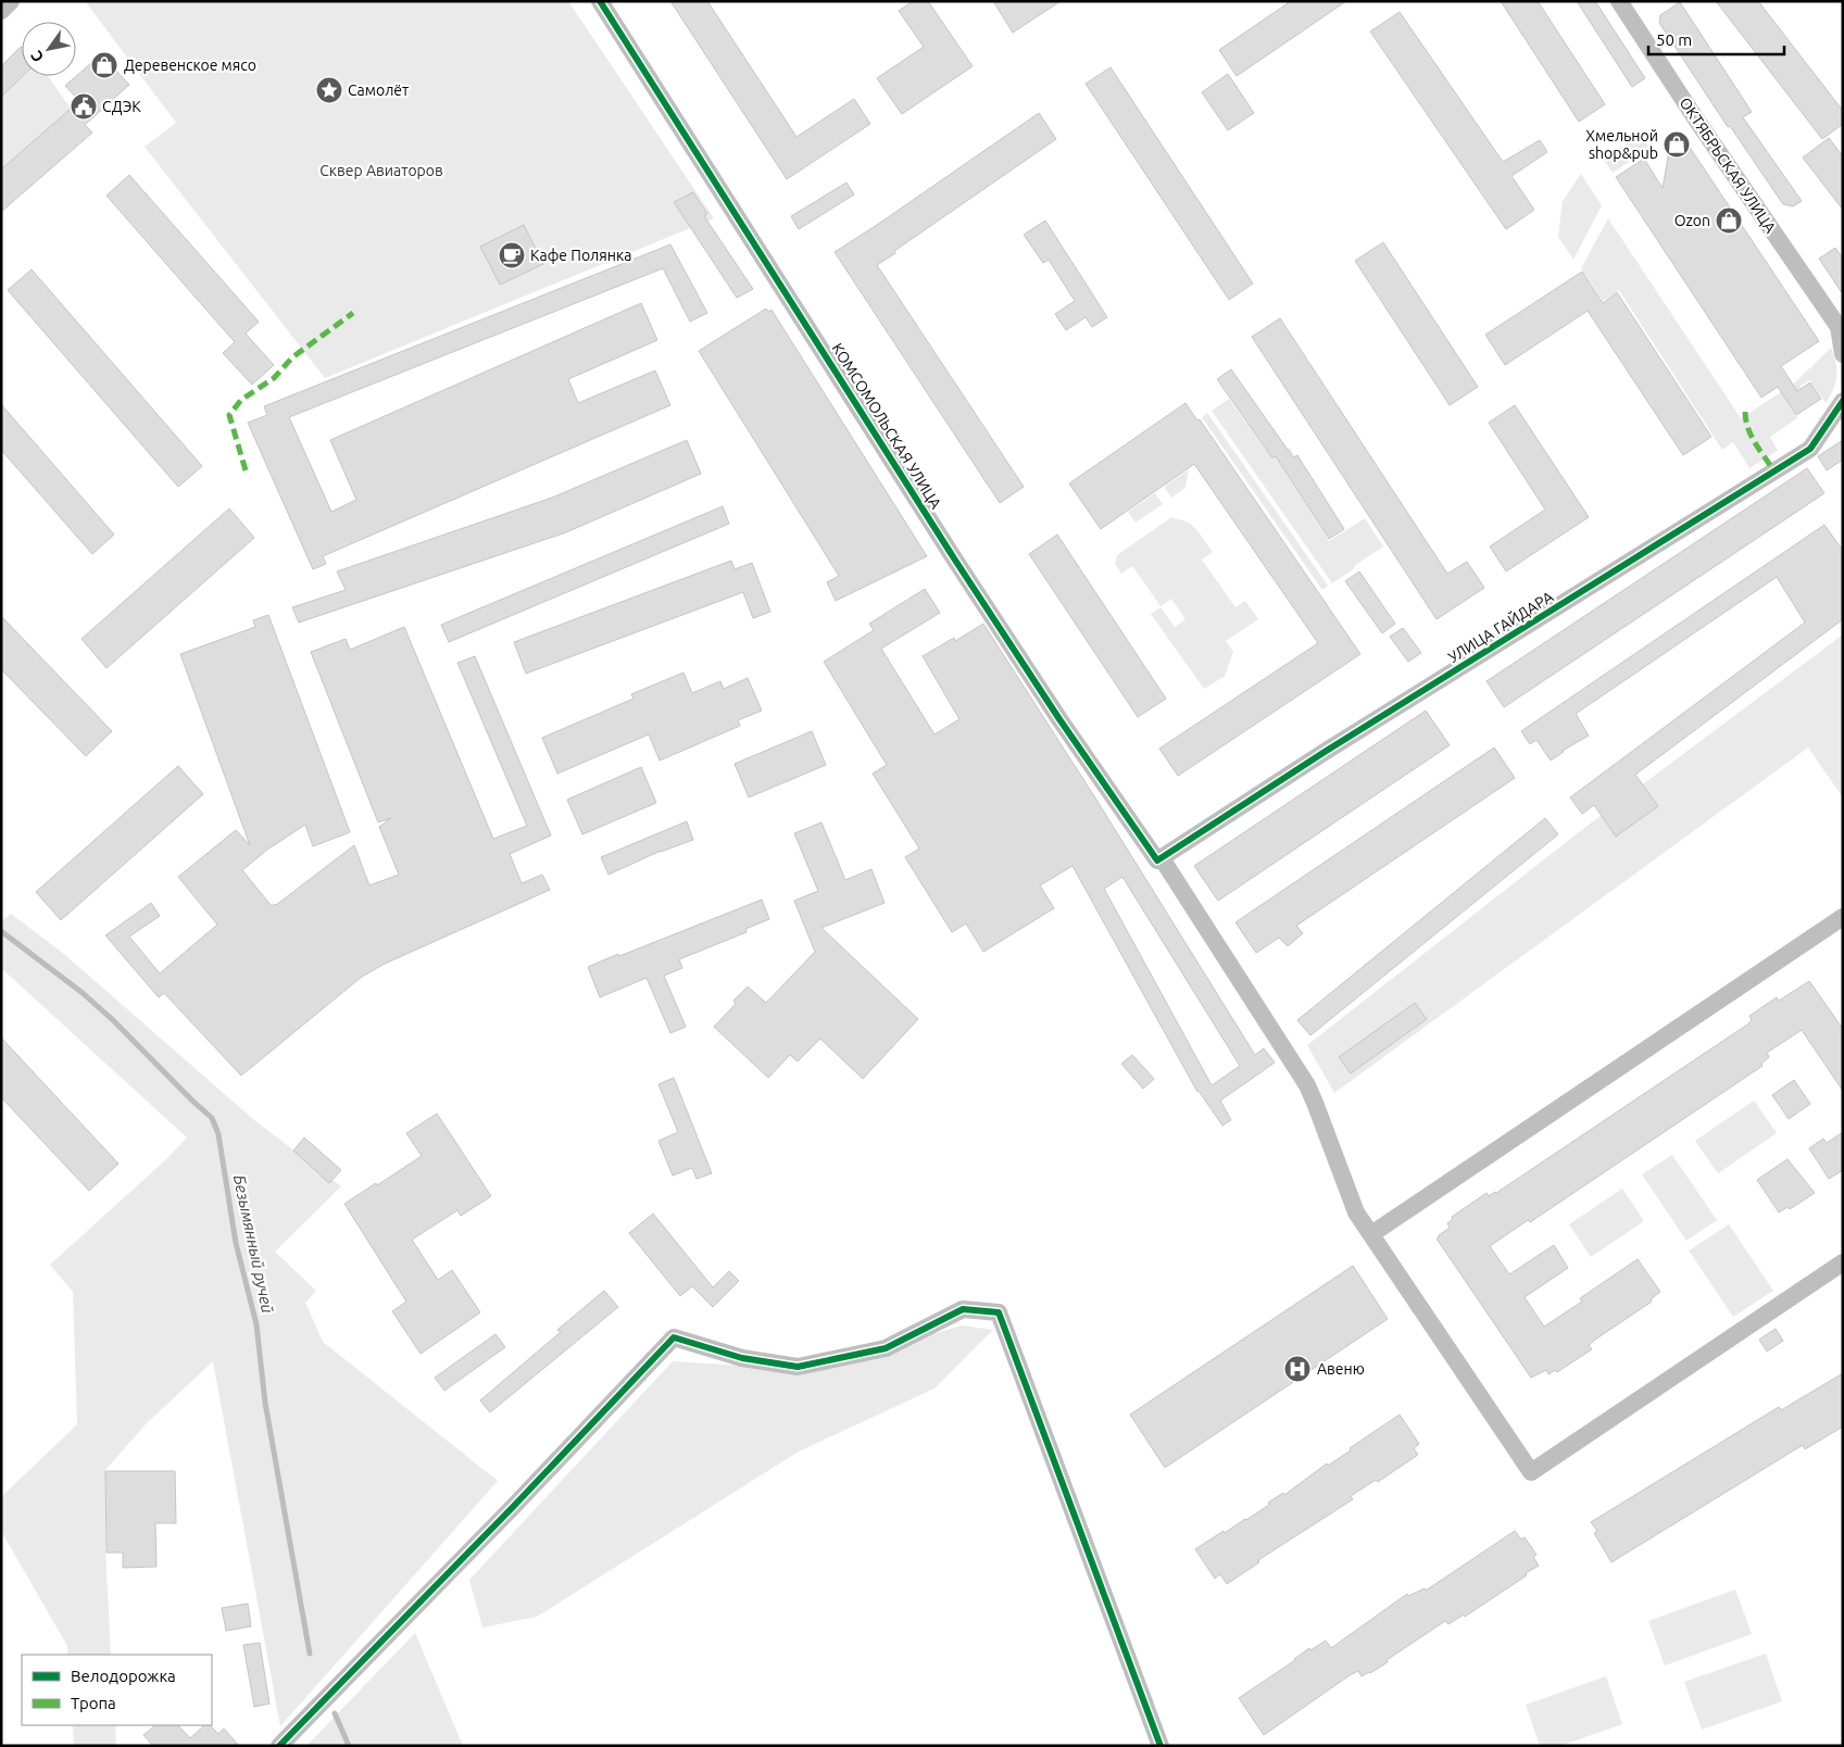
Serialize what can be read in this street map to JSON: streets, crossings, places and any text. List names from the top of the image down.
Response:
{
  "streets": {
    "street": ["ОКТЯБРЬСКАЯ УЛИЦА", "КОМСОМОЛЬСКАЯ УЛИЦА", "УЛИЦА ГАЙДАРА"]
  },
  "crossings": [
    ["КОМСОМОЛЬСКАЯ УЛИЦА", "УЛИЦА ГАЙДАРА"]
  ],
  "water": ["Безымянный ручей"],
  "parks": ["Сквер Авиаторов"],
  "places": {
    "shop": ["Деревенское мясо", "Хмельной shop&pub", "Ozon"],
    "place": ["Самолёт"],
    "public building": ["СДЭК"],
    "cafe": ["Кафе Полянка"],
    "hospital": ["Авеню"]
  },
  "legend": ["Велодорожка", "Тропа"],
  "scale_bar": "50 m",
  "north": "bottom left"
}
